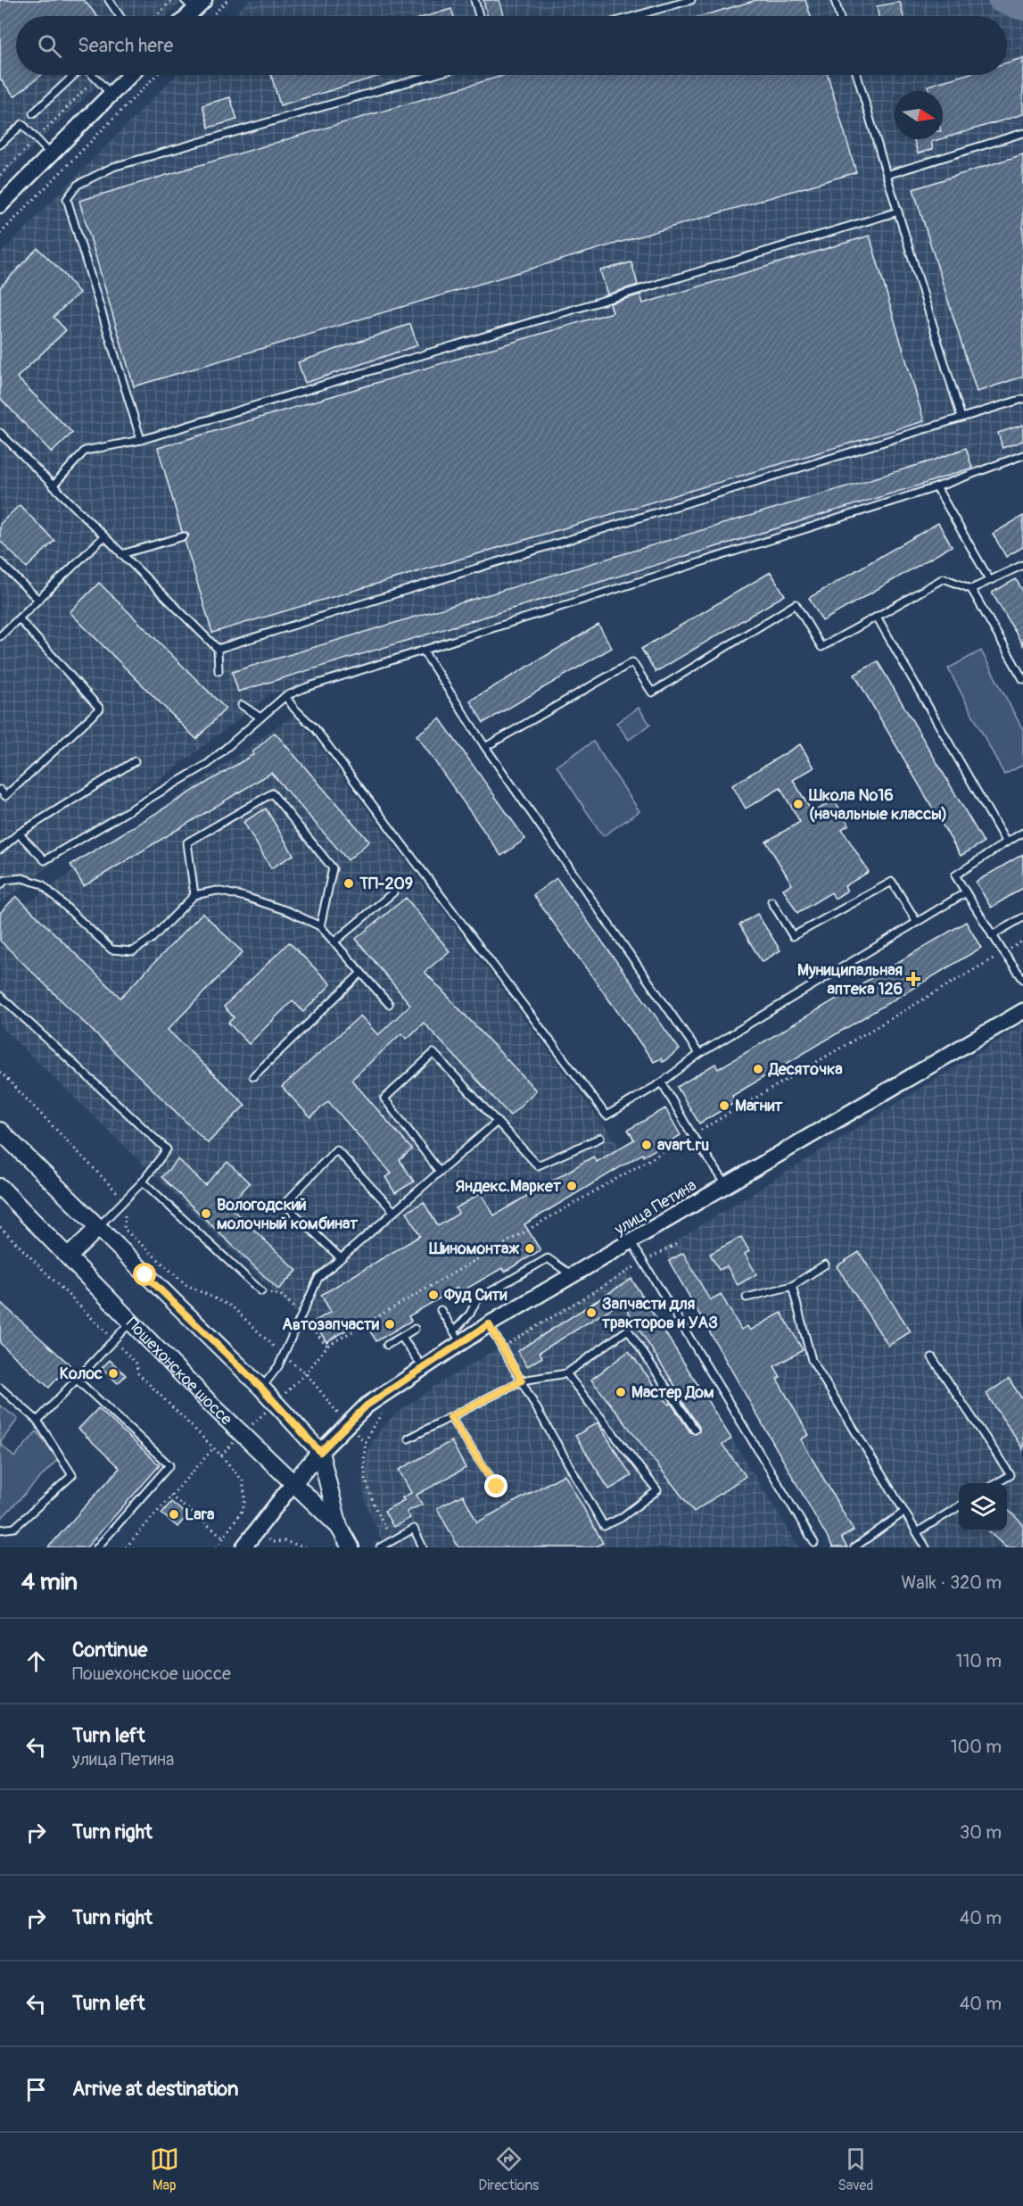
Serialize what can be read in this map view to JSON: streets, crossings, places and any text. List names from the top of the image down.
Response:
{
  "streets": {
    "main road": ["Пошехонское шоссе"],
    "street": ["улица Петина"]
  },
  "crossings": [
    ["улица Петина", "Пошехонское шоссе"]
  ],
  "places": {
    "other": [
      "Школа №16 (начальные классы)",
      "ТП-209",
      "Десяточка",
      "Магнит",
      "avart.ru",
      "Яндекс.Маркет",
      "Вологодский молочный комбинат",
      "Шиномонтаж",
      "Фуд Сити",
      "Запчасти для тракторов и УАЗ",
      "Автозапчасти",
      "Колос",
      "Мастер Дом",
      "Lara"
    ],
    "health": ["Муниципальная аптека 126"]
  },
  "north": "right",
  "page": {
    "search": "Search here",
    "heading": ["4 min", "Walk · 320 m"],
    "list": [
      ["Continue", "Пошехонское шоссе", "110 m"],
      ["Turn left", "улица Петина", "100 m"],
      ["Turn right", "30 m"],
      ["Turn right", "40 m"],
      ["Turn left", "40 m"],
      "Arrive at destination"
    ],
    "nav": ["Map", "Directions", "Saved"]
  }
}
